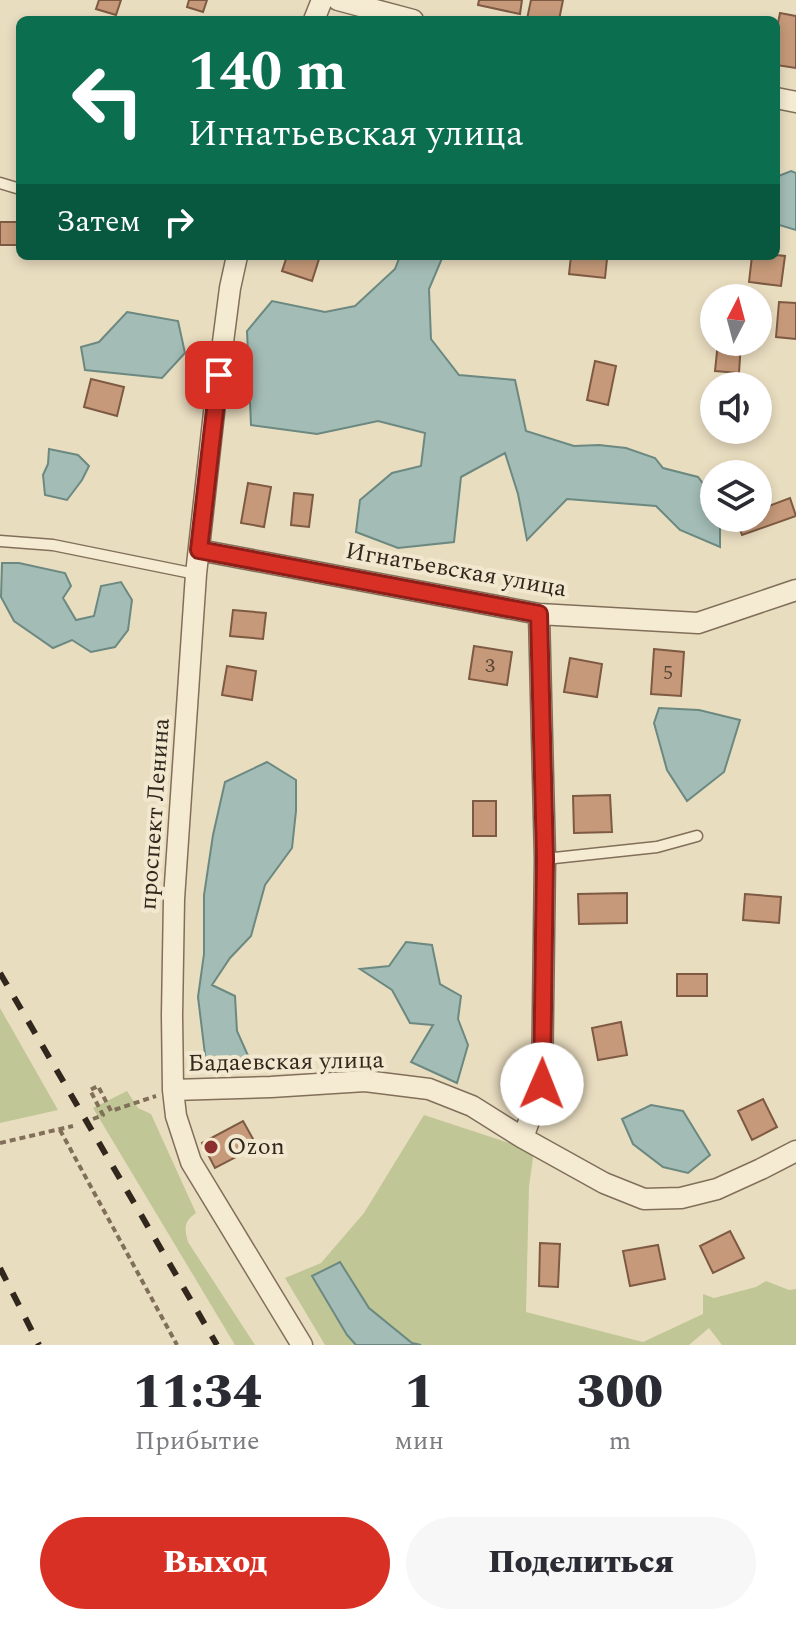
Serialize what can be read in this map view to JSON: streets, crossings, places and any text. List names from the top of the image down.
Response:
{
  "streets": {
    "street": ["Игнатьевская улица", "проспект Ленина", "Бадаевская улица"]
  },
  "crossings": [
    ["Игнатьевская улица", "проспект Ленина"],
    ["проспект Ленина", "Бадаевская улица"]
  ],
  "places": ["Ozon"],
  "house_numbers": ["3", "5"],
  "north": "top",
  "page": {
    "turn": ["140 m", "Игнатьевская улица"],
    "then": "Затем",
    "eta": [
      "11:34",
      "Прибытие",
      "1",
      "мин",
      "300",
      "m"
    ],
    "buttons": ["Выход", "Поделиться"]
  }
}
